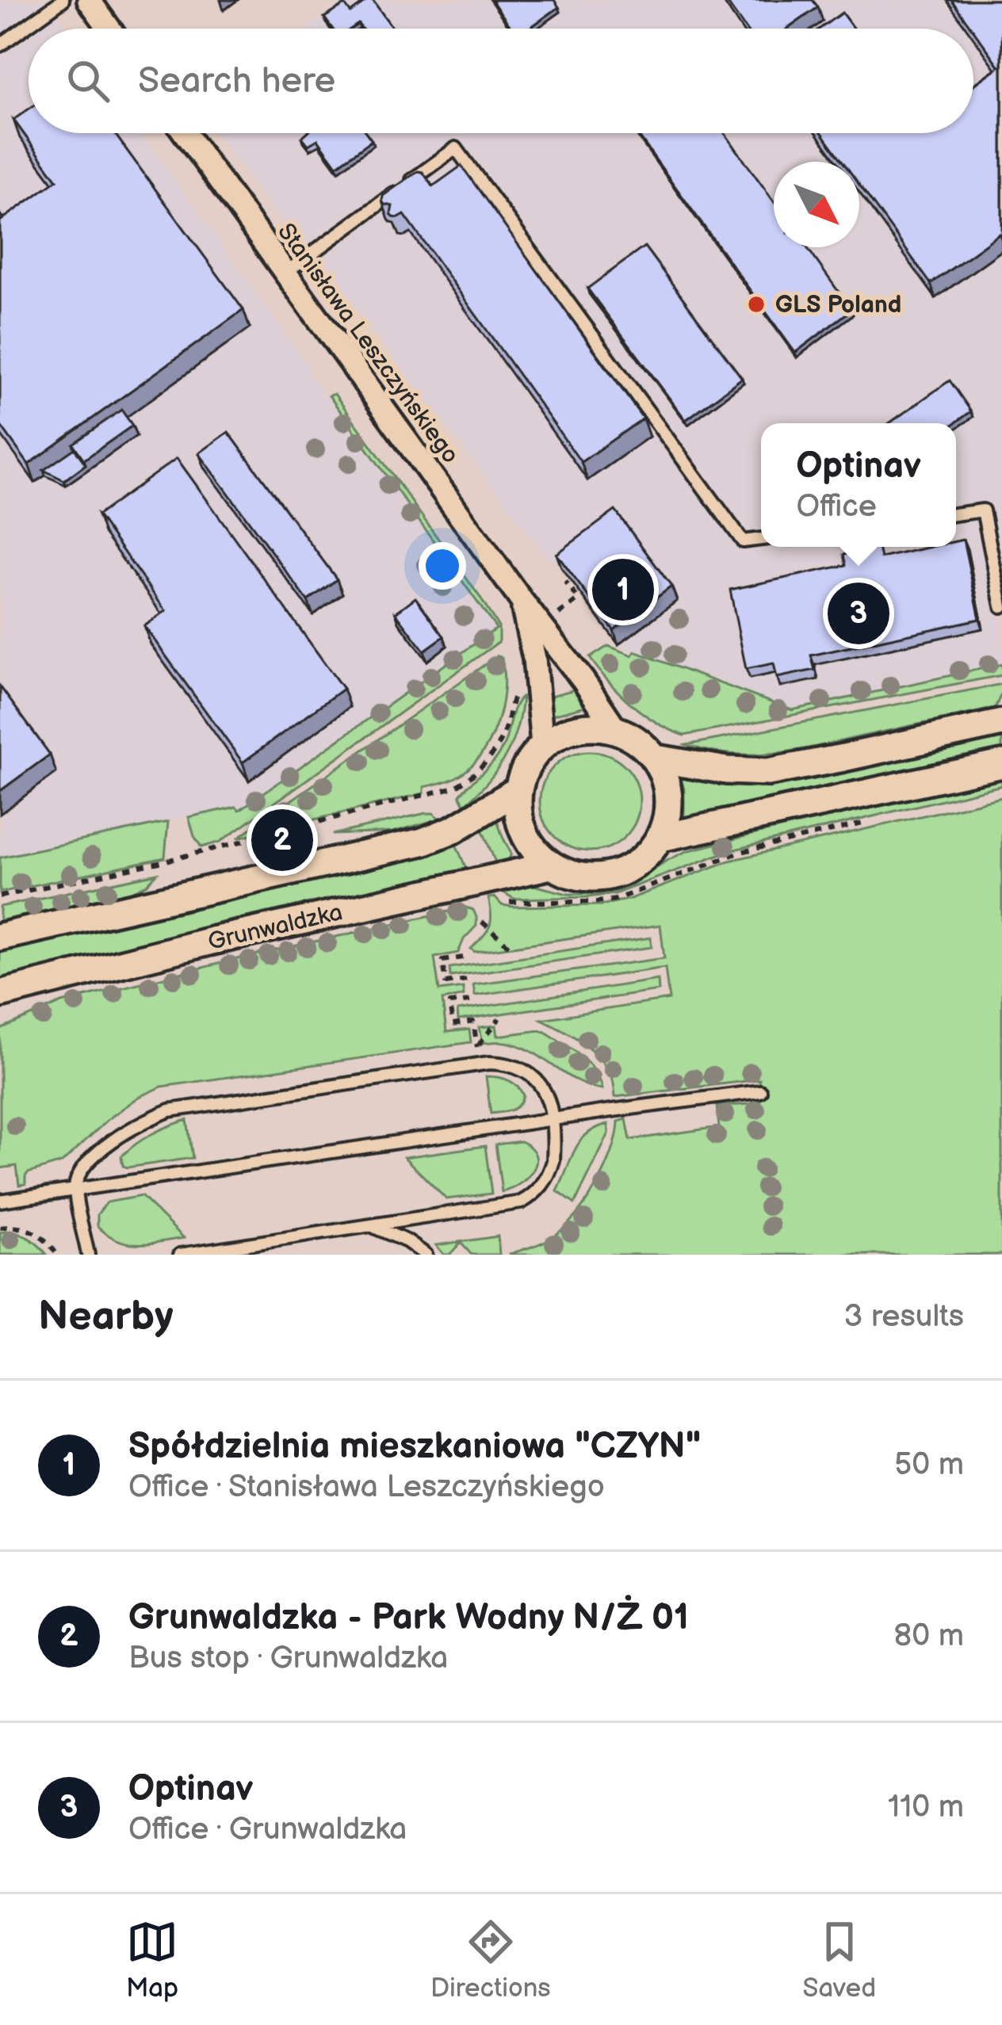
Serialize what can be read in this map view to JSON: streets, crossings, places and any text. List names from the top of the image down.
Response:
{
  "streets": {
    "street": ["Stanisława Leszczyńskiego", "Grunwaldzka"]
  },
  "crossings": [
    ["Stanisława Leszczyńskiego", "Grunwaldzka"]
  ],
  "places": ["GLS Poland"],
  "north": "bottom right",
  "page": {
    "search": "Search here",
    "popup": ["Optinav", "Office"],
    "pins": ["1", "3", "2"],
    "heading": ["Nearby", "3 results"],
    "list": [
      {
        "mark": "1",
        "name": "Spółdzielnia mieszkaniowa \"CZYN\"",
        "note": "Office · Stanisława Leszczyńskiego",
        "value": "50 m"
      },
      {
        "mark": "2",
        "name": "Grunwaldzka - Park Wodny N/Ż 01",
        "note": "Bus stop · Grunwaldzka",
        "value": "80 m"
      },
      {
        "mark": "3",
        "name": "Optinav",
        "note": "Office · Grunwaldzka",
        "value": "110 m"
      }
    ],
    "nav": ["Map", "Directions", "Saved"]
  }
}
